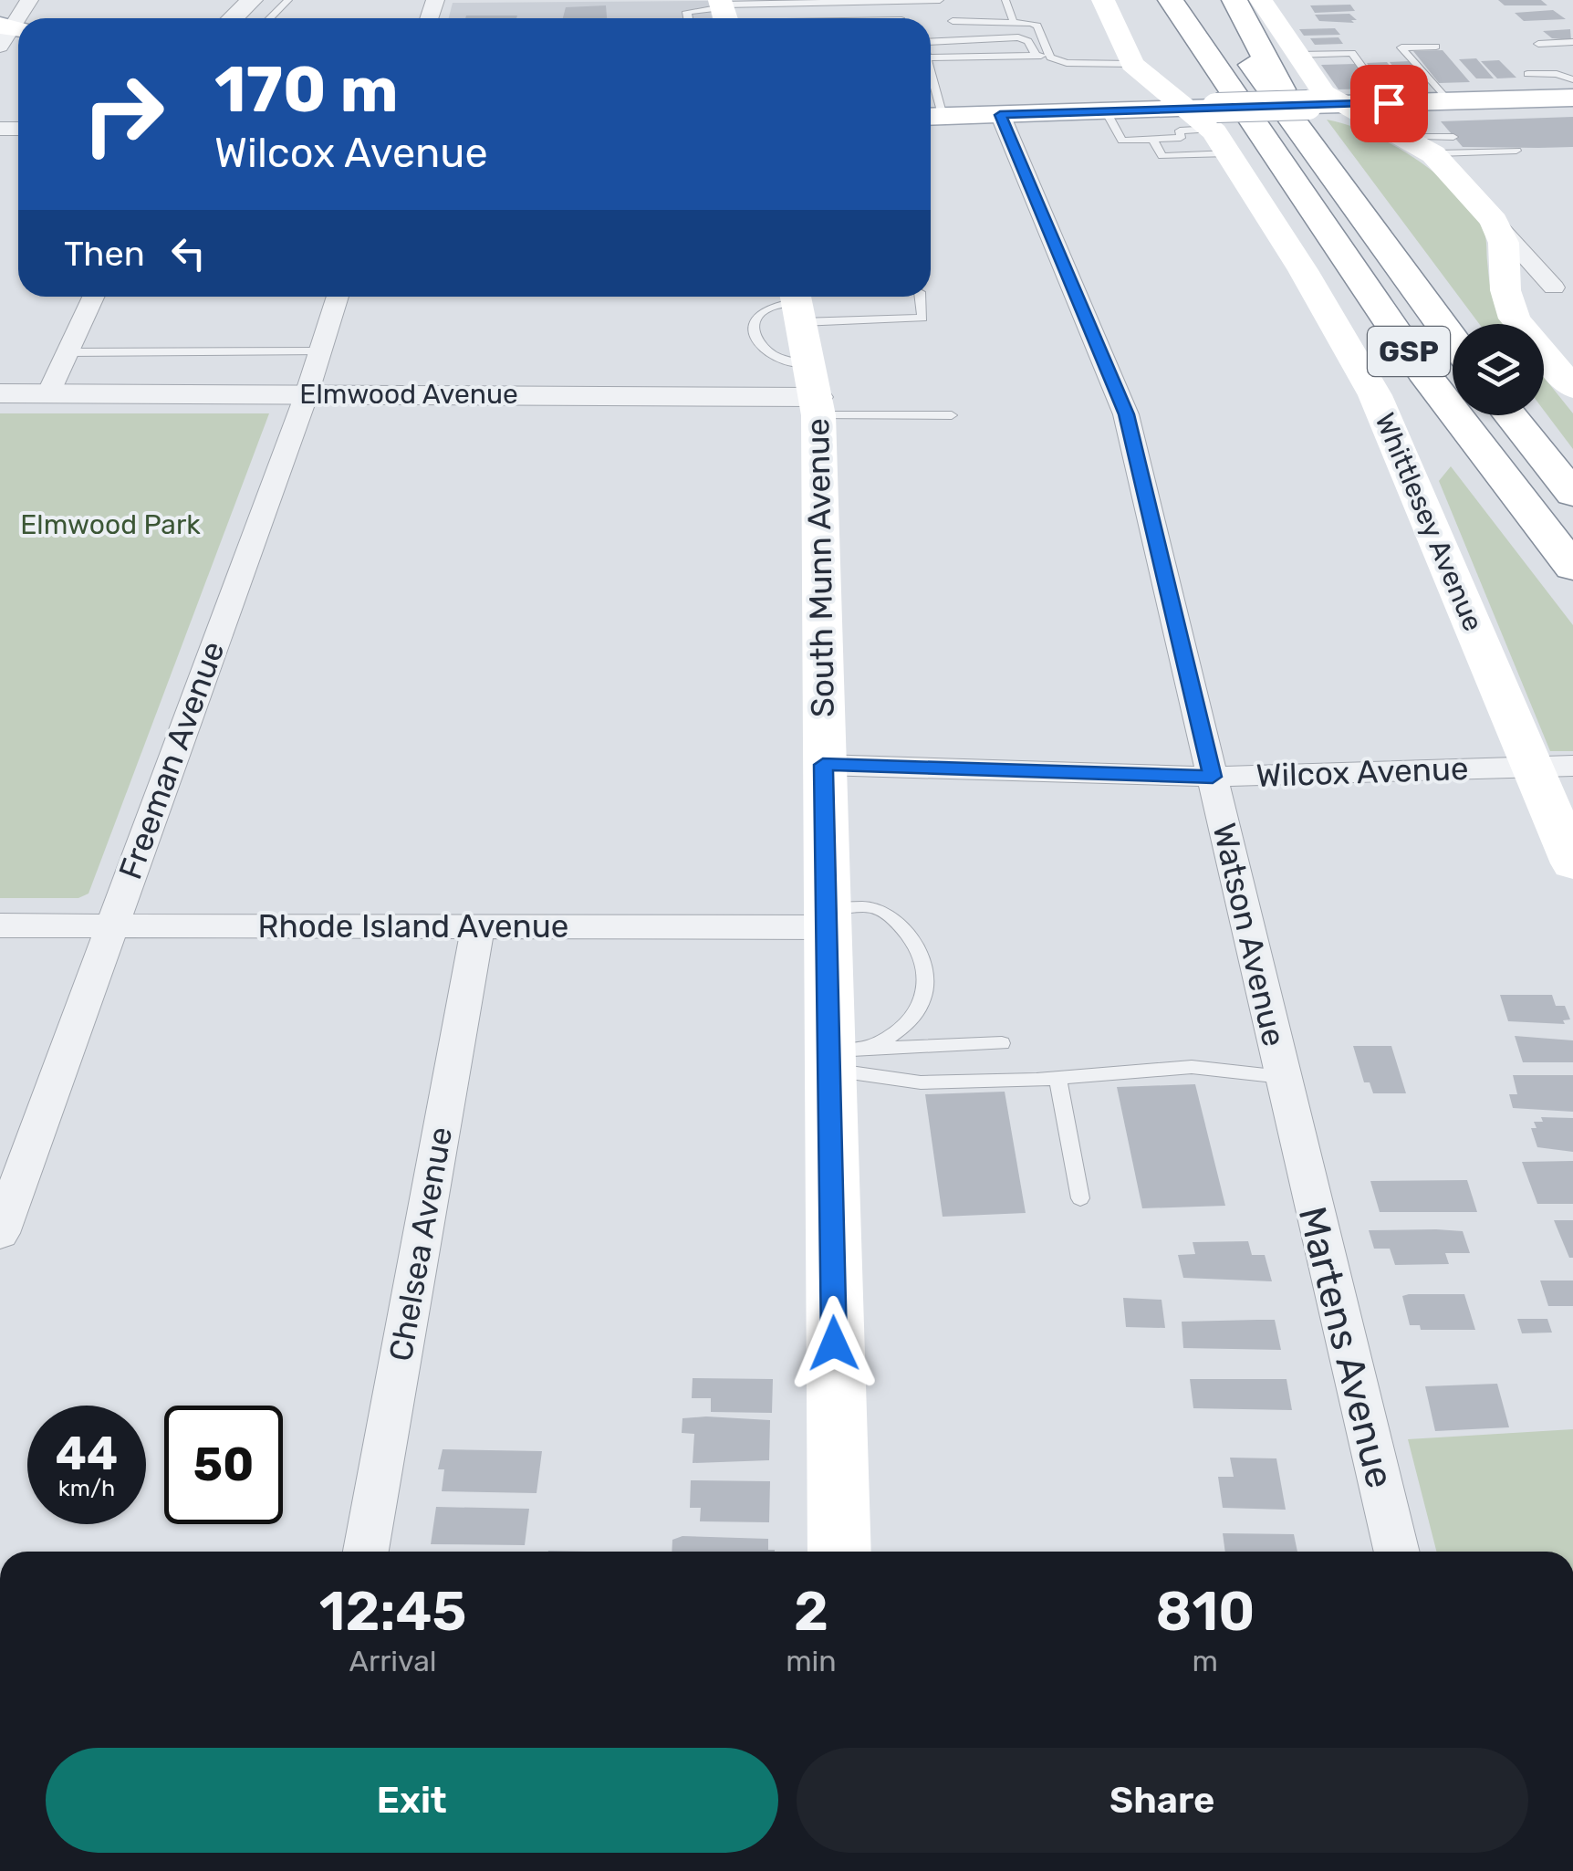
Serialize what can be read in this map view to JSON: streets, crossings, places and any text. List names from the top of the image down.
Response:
{
  "streets": {
    "main road": ["GSP", "Whittlesey Avenue", "South Munn Avenue"],
    "street": [
      "Elmwood Avenue",
      "Freeman Avenue",
      "Wilcox Avenue",
      "Rhode Island Avenue",
      "Watson Avenue",
      "Chelsea Avenue",
      "Martens Avenue"
    ]
  },
  "crossings": [
    ["Elmwood Avenue", "South Munn Avenue"],
    ["Elmwood Avenue", "Freeman Avenue"],
    ["Whittlesey Avenue", "Wilcox Avenue"],
    ["South Munn Avenue", "Wilcox Avenue"],
    ["South Munn Avenue", "Rhode Island Avenue"],
    ["Freeman Avenue", "Rhode Island Avenue"],
    ["Wilcox Avenue", "Watson Avenue"],
    ["Rhode Island Avenue", "Chelsea Avenue"],
    ["Watson Avenue", "Martens Avenue"]
  ],
  "parks": ["Elmwood Park"],
  "page": {
    "turn": ["170 m", "Wilcox Avenue"],
    "then": "Then",
    "speed": "44 km/h",
    "limit": "50",
    "eta": [
      "12:45",
      "Arrival",
      "2",
      "min",
      "810",
      "m"
    ],
    "buttons": ["Exit", "Share"]
  }
}
